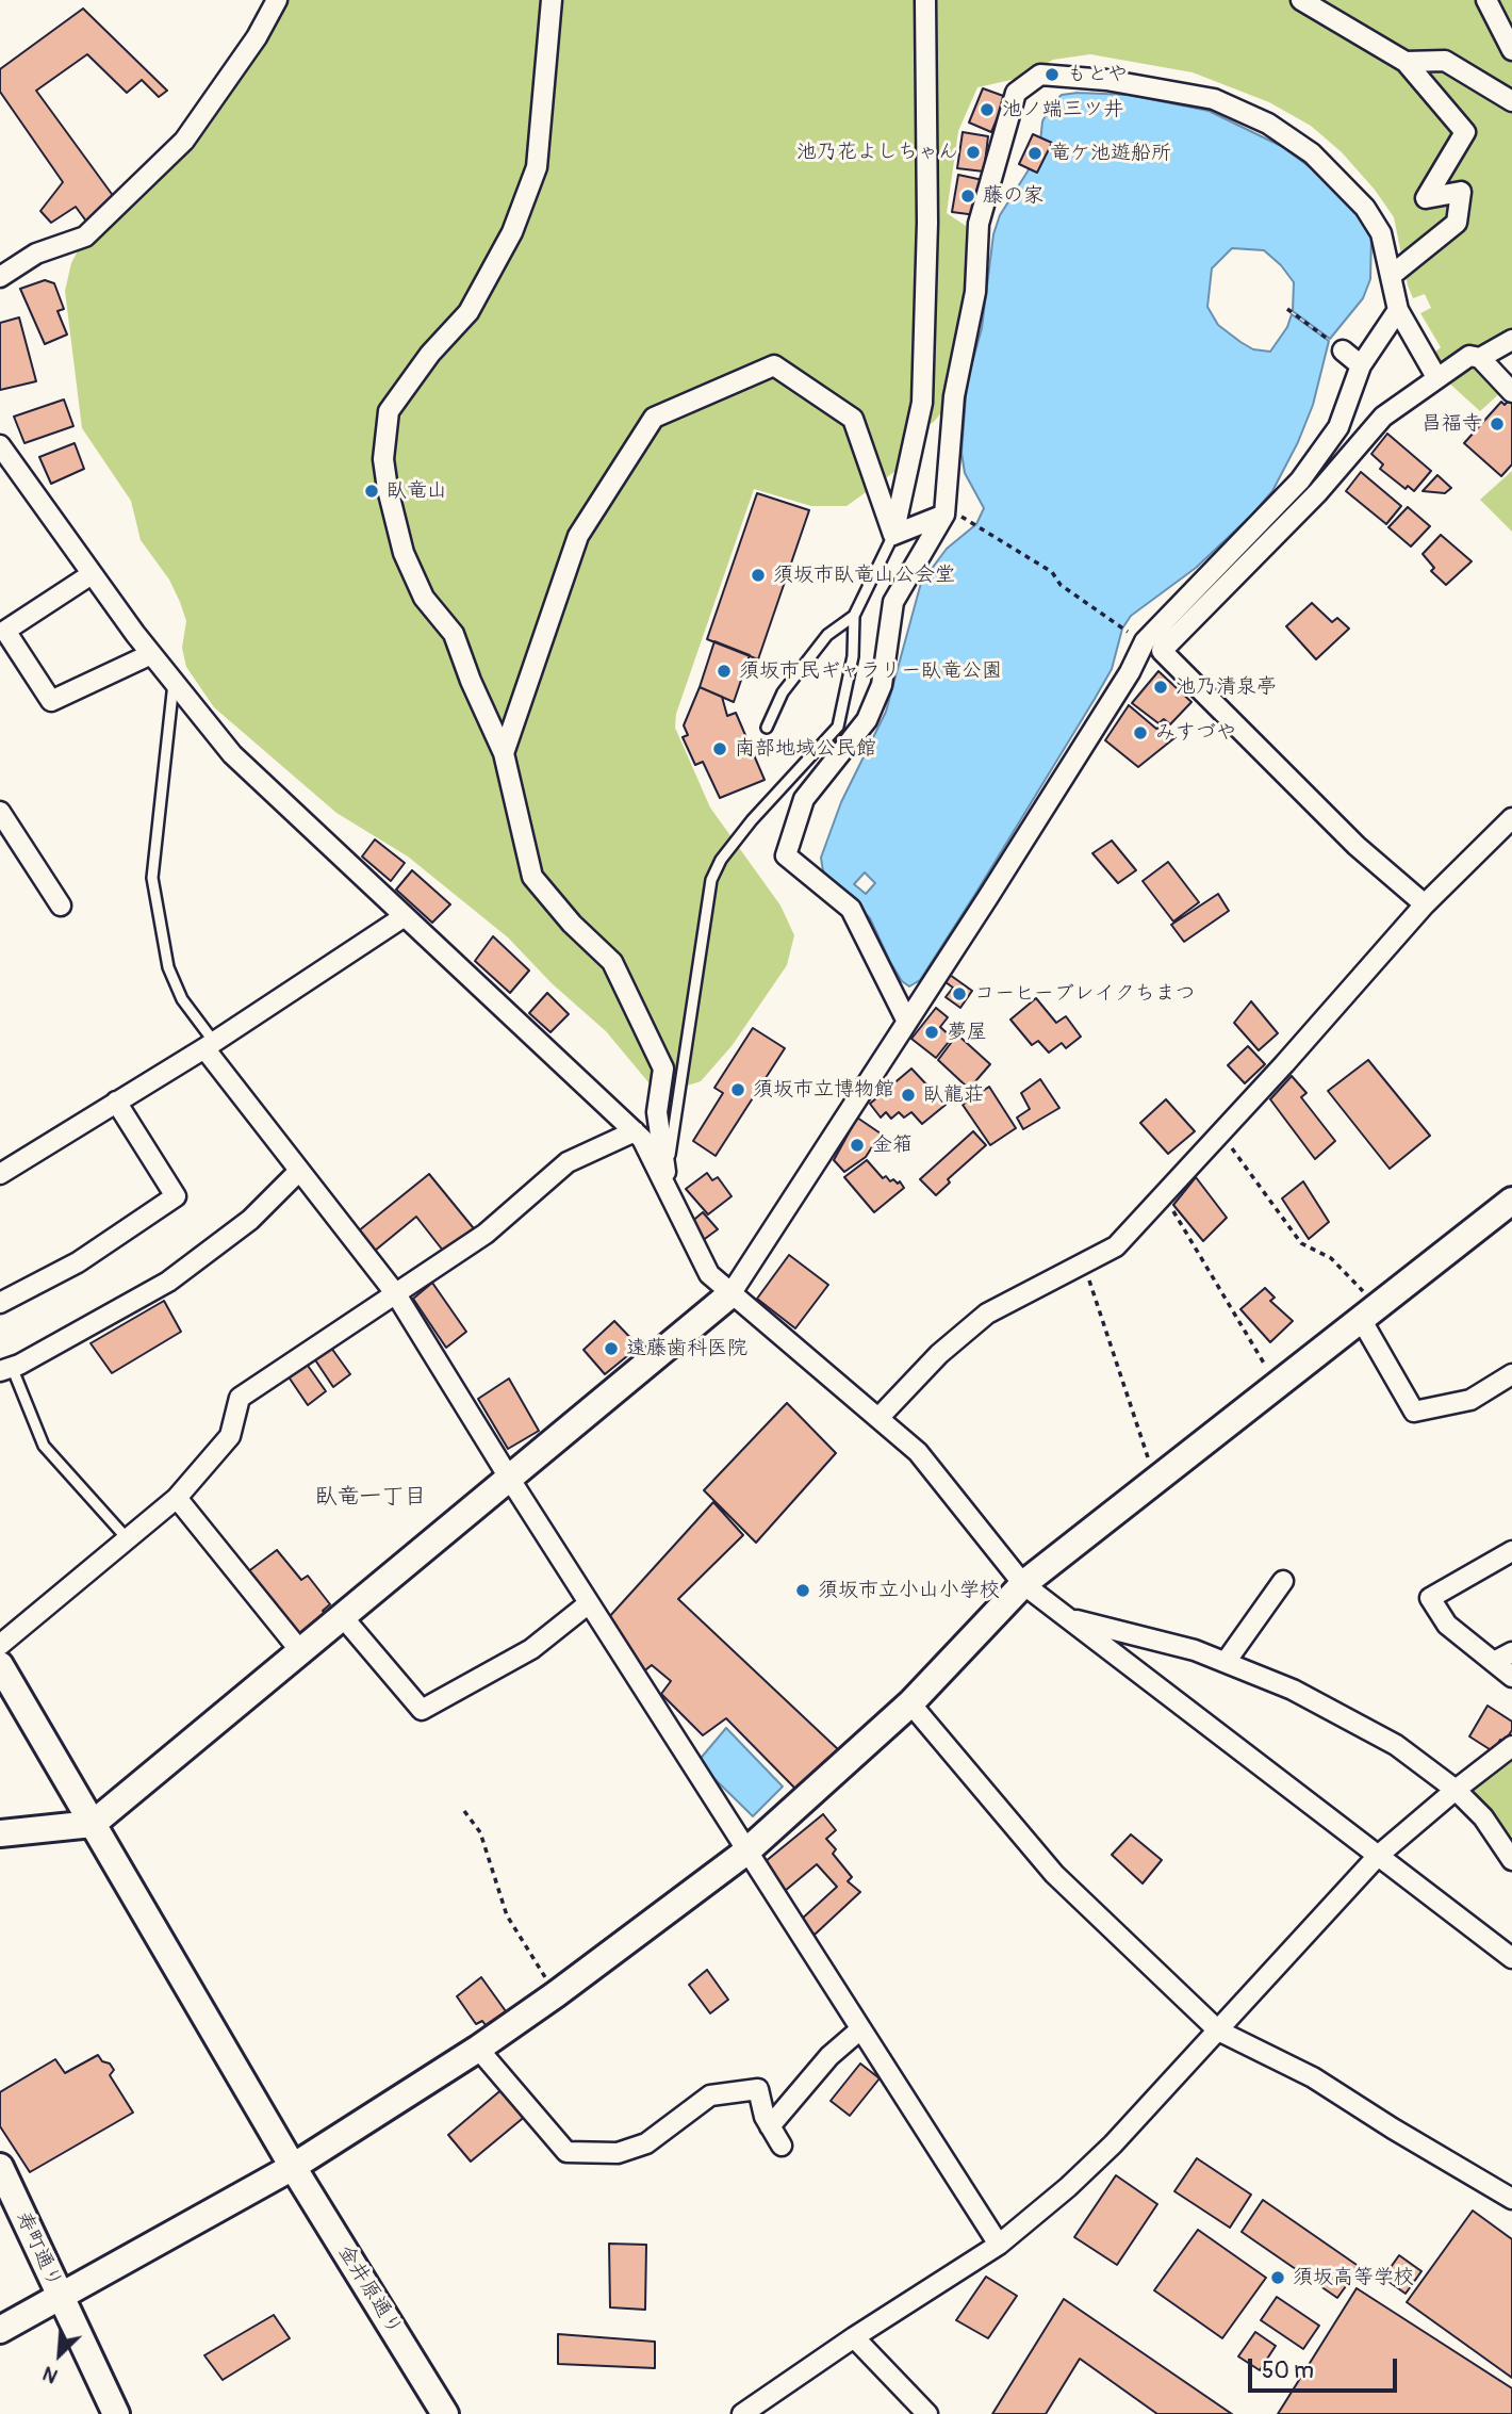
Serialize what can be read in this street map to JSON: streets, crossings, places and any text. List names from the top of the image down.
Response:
{
  "streets": {
    "street": ["寿町通り", "金井原通り"]
  },
  "districts": ["臥竜一丁目"],
  "places": [
    "もとや",
    "池ノ端三ツ井",
    "池乃花よしちゃん",
    "竜ケ池遊船所",
    "藤の家",
    "昌福寺",
    "臥竜山",
    "須坂市臥竜山公会堂",
    "須坂市民ギャラリー臥竜公園",
    "池乃清泉亭",
    "みすづや",
    "南部地域公民館",
    "コーヒーブレイクちまつ",
    "夢屋",
    "須坂市立博物館",
    "臥龍荘",
    "金箱",
    "遠藤歯科医院",
    "須坂市立小山小学校",
    "須坂高等学校"
  ],
  "scale_bar": "50 m",
  "north": "bottom left"
}
